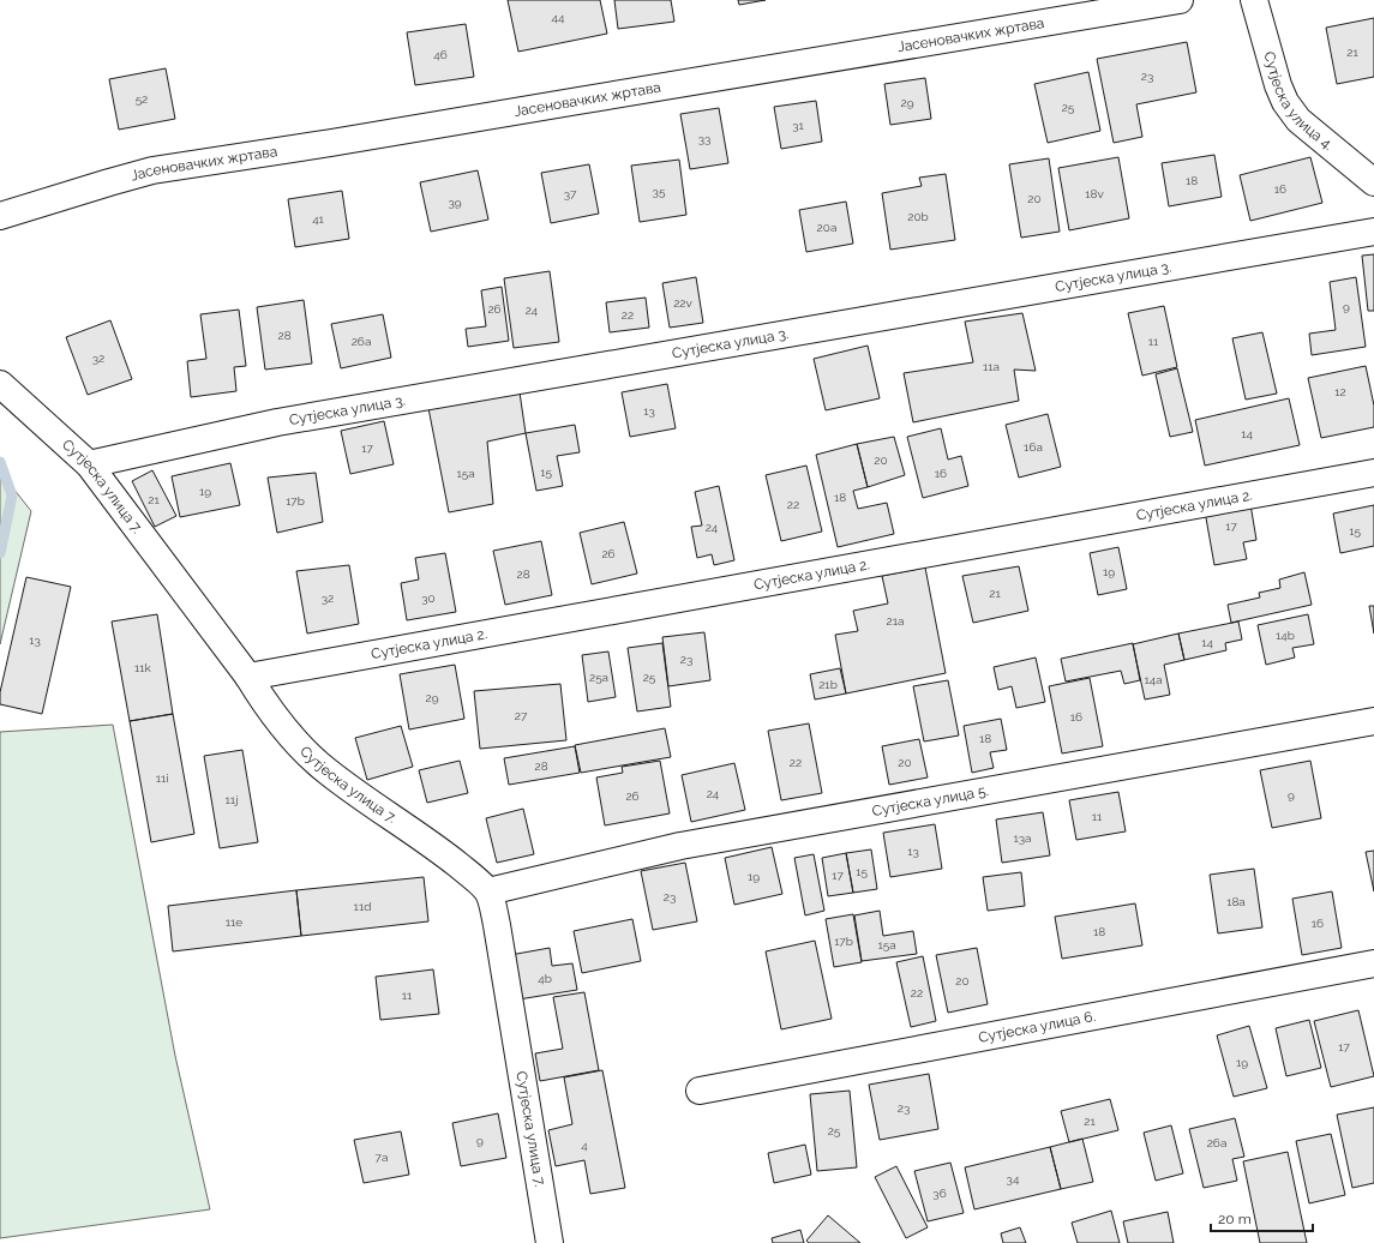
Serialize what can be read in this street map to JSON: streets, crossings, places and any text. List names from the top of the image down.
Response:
{
  "streets": {
    "street": [
      "Јасеновачких жртава",
      "Сутјеска улица 4.",
      "Сутјеска улица 3.",
      "Сутјеска улица 7.",
      "Сутјеска улица 2.",
      "Сутјеска улица 5.",
      "Сутјеска улица 6."
    ]
  },
  "crossings": [
    ["Сутјеска улица 3.", "Сутјеска улица 7."],
    ["Сутјеска улица 7.", "Сутјеска улица 2."],
    ["Сутјеска улица 7.", "Сутјеска улица 5."]
  ],
  "house_numbers": [
    "44",
    "21",
    "46",
    "23",
    "52",
    "29",
    "25",
    "31",
    "33",
    "18",
    "16",
    "35",
    "37",
    "18v",
    "20",
    "39",
    "20b",
    "41",
    "20a",
    "22v",
    "9",
    "26",
    "24",
    "22",
    "28",
    "26a",
    "11",
    "32",
    "11a",
    "12",
    "13",
    "14",
    "16a",
    "17",
    "20",
    "15",
    "15a",
    "16",
    "19",
    "18",
    "21",
    "17b",
    "22",
    "17",
    "24",
    "15",
    "26",
    "19",
    "28",
    "21",
    "32",
    "30",
    "21a",
    "14b",
    "13",
    "14",
    "23",
    "11k",
    "25a",
    "25",
    "14a",
    "21b",
    "29",
    "27",
    "16",
    "18",
    "22",
    "20",
    "28",
    "11i",
    "24",
    "9",
    "26",
    "11j",
    "11",
    "13a",
    "13",
    "15",
    "17",
    "19",
    "23",
    "18a",
    "11d",
    "11e",
    "16",
    "18",
    "17b",
    "15a",
    "4b",
    "20",
    "22",
    "11",
    "17",
    "19",
    "23",
    "21",
    "25",
    "9",
    "26a",
    "4",
    "7a",
    "34",
    "36"
  ],
  "scale_bar": "20 m"
}
